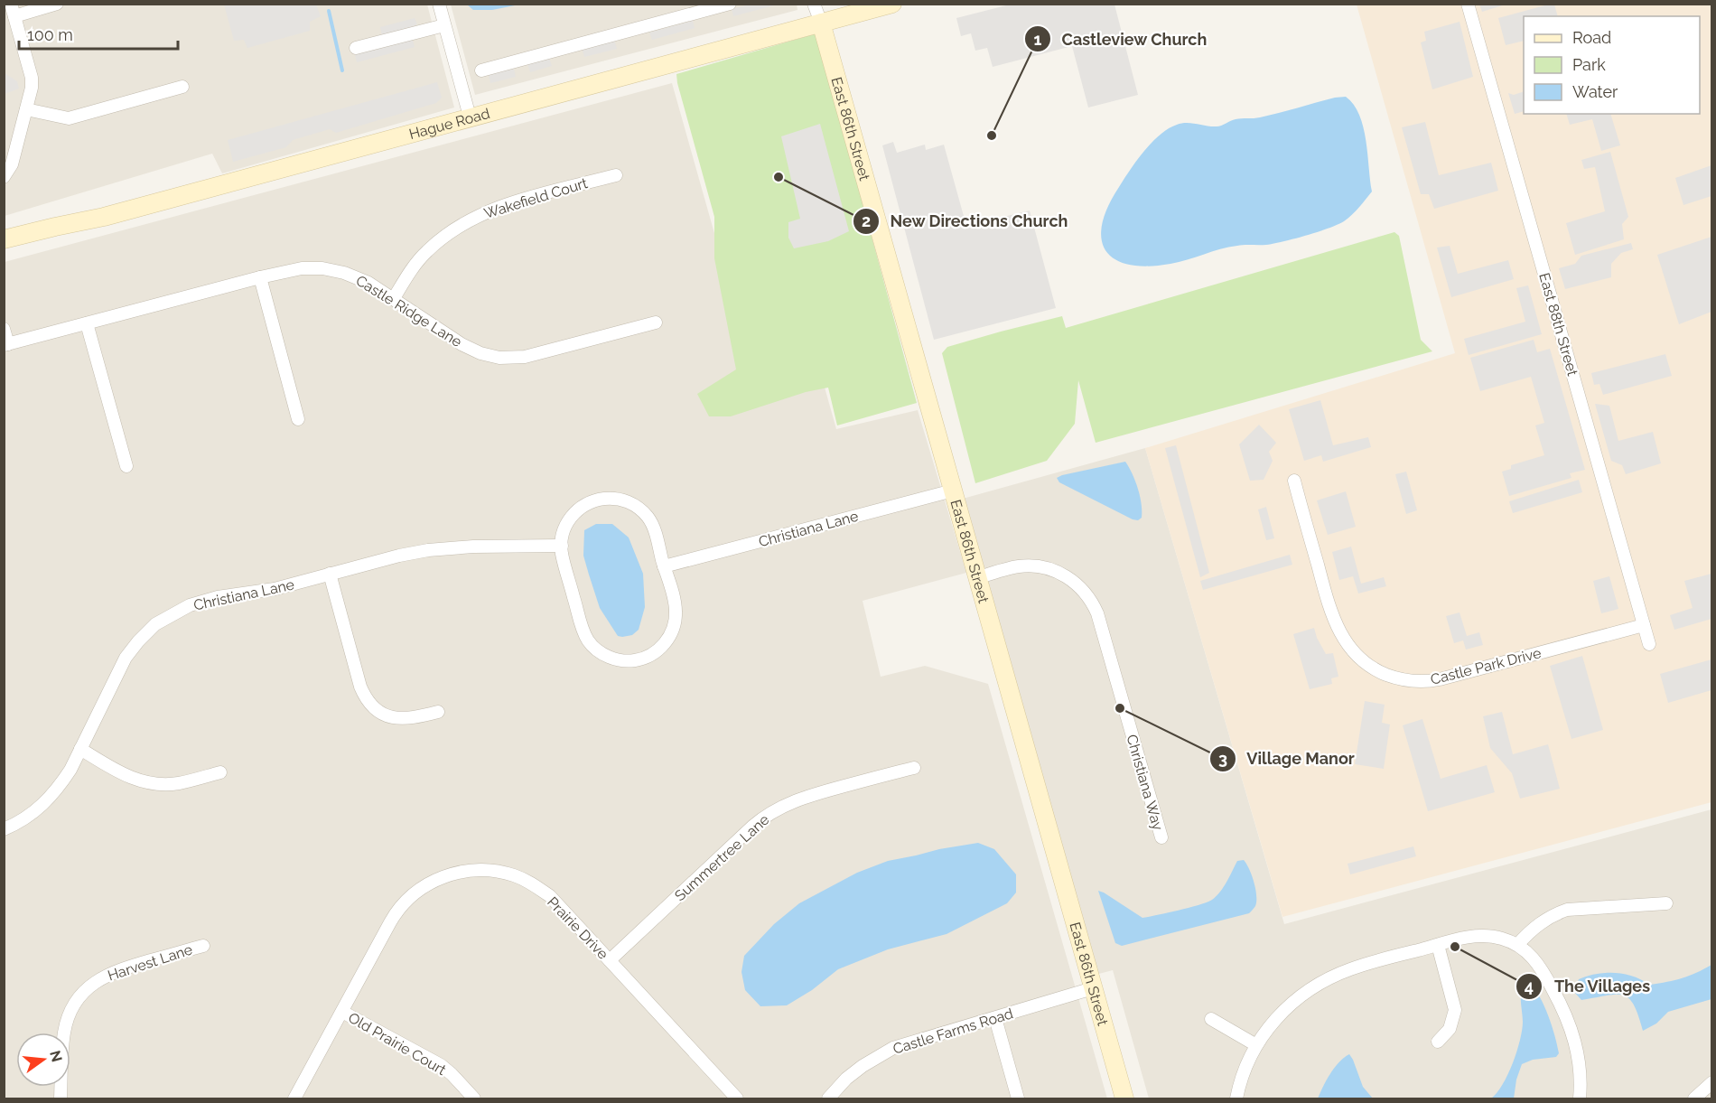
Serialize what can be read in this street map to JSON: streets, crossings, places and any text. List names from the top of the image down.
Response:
{
  "streets": {
    "street": [
      "Hague Road",
      "East 86th Street",
      "Wakefield Court",
      "Castle Ridge Lane",
      "East 88th Street",
      "Christiana Lane",
      "Castle Park Drive",
      "Christiana Way",
      "Summertree Lane",
      "Prairie Drive",
      "Harvest Lane",
      "Castle Farms Road",
      "Old Prairie Court"
    ]
  },
  "crossings": [
    ["Hague Road", "East 86th Street"],
    ["East 86th Street", "Christiana Lane"],
    ["East 86th Street", "Christiana Way"],
    ["East 86th Street", "Castle Farms Road"],
    ["Wakefield Court", "Castle Ridge Lane"],
    ["East 88th Street", "Castle Park Drive"],
    ["Summertree Lane", "Prairie Drive"],
    ["Prairie Drive", "Old Prairie Court"]
  ],
  "places": [
    "Castleview Church",
    "New Directions Church",
    "Village Manor",
    "The Villages"
  ],
  "legend": ["Road", "Park", "Water"],
  "scale_bar": "100 m",
  "north": "right"
}
